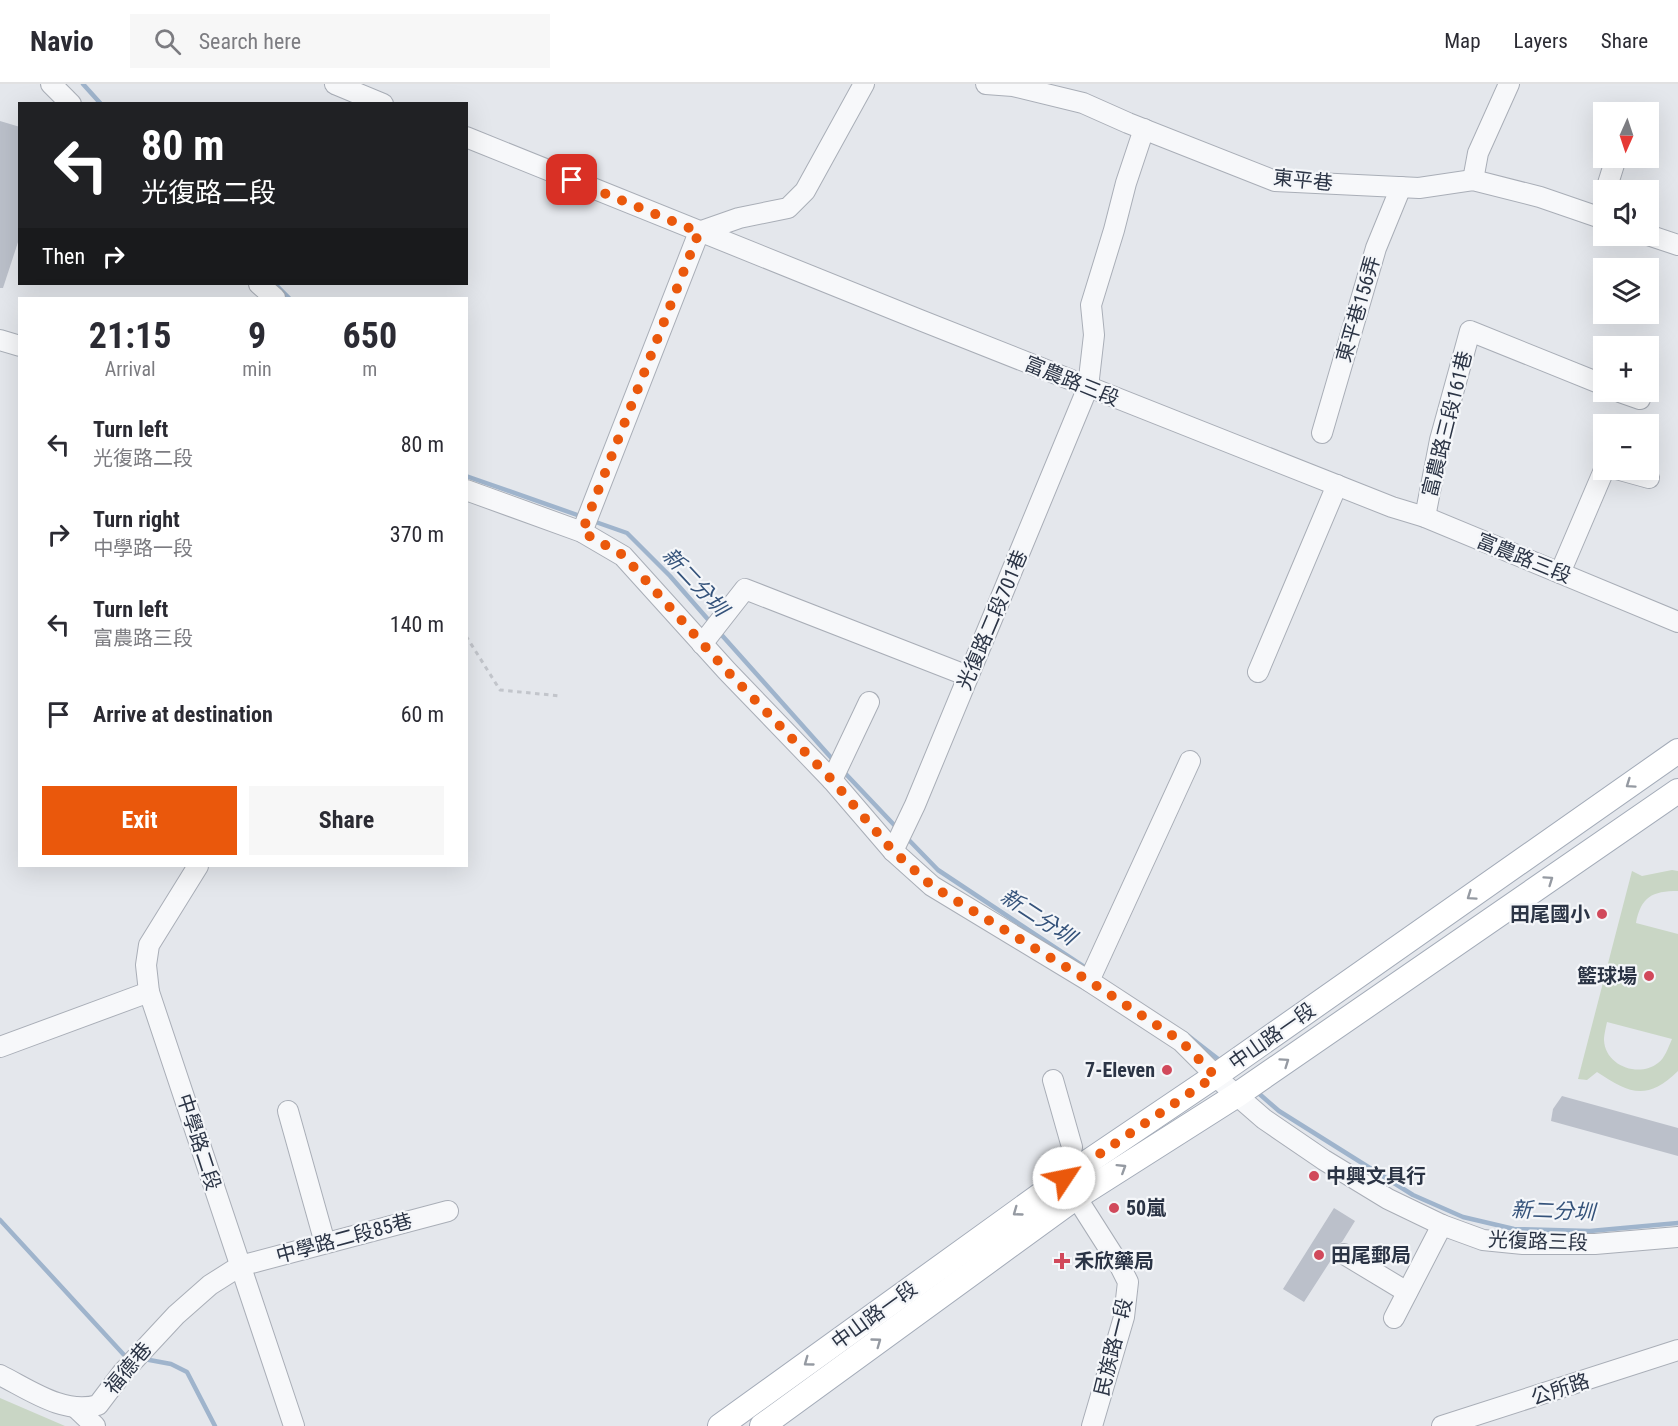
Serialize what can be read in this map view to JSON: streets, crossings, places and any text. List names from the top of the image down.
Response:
{
  "streets": {
    "main road": ["中山路一段"],
    "street": [
      "東平巷",
      "東平巷156弄",
      "富農路三段",
      "富農路三段161巷",
      "光復路二段701巷",
      "中學路二段",
      "中學路二段85巷",
      "光復路三段",
      "民族路一段",
      "福德巷",
      "公所路"
    ]
  },
  "crossings": [
    ["東平巷", "東平巷156弄"],
    ["東平巷", "光復路二段701巷"],
    ["富農路三段", "富農路三段161巷"],
    ["富農路三段", "光復路二段701巷"],
    ["光復路二段701巷", "光復路三段"],
    ["中山路一段", "光復路三段"],
    ["中山路一段", "民族路一段"],
    ["中學路二段", "中學路二段85巷"],
    ["中學路二段", "福德巷"],
    ["中學路二段85巷", "福德巷"]
  ],
  "water": ["新二分圳"],
  "places": {
    "other": [
      "田尾國小",
      "籃球場",
      "7-Eleven",
      "中興文具行",
      "50嵐",
      "田尾郵局"
    ],
    "health": ["禾欣藥局"]
  },
  "north": "bottom",
  "page": {
    "header": "Navio",
    "search": "Search here",
    "nav": ["Map", "Layers", "Share"],
    "map_buttons": ["+", "−"],
    "turn": ["80 m", "光復路二段"],
    "then": "Then",
    "eta": [
      "21:15",
      "Arrival",
      "9",
      "min",
      "650",
      "m"
    ],
    "list": [
      {
        "name": "Turn left",
        "note": "光復路二段",
        "value": "80 m"
      },
      {
        "name": "Turn right",
        "note": "中學路一段",
        "value": "370 m"
      },
      {
        "name": "Turn left",
        "note": "富農路三段",
        "value": "140 m"
      },
      {
        "name": "Arrive at destination",
        "value": "60 m"
      }
    ],
    "buttons": ["Exit", "Share"]
  }
}
